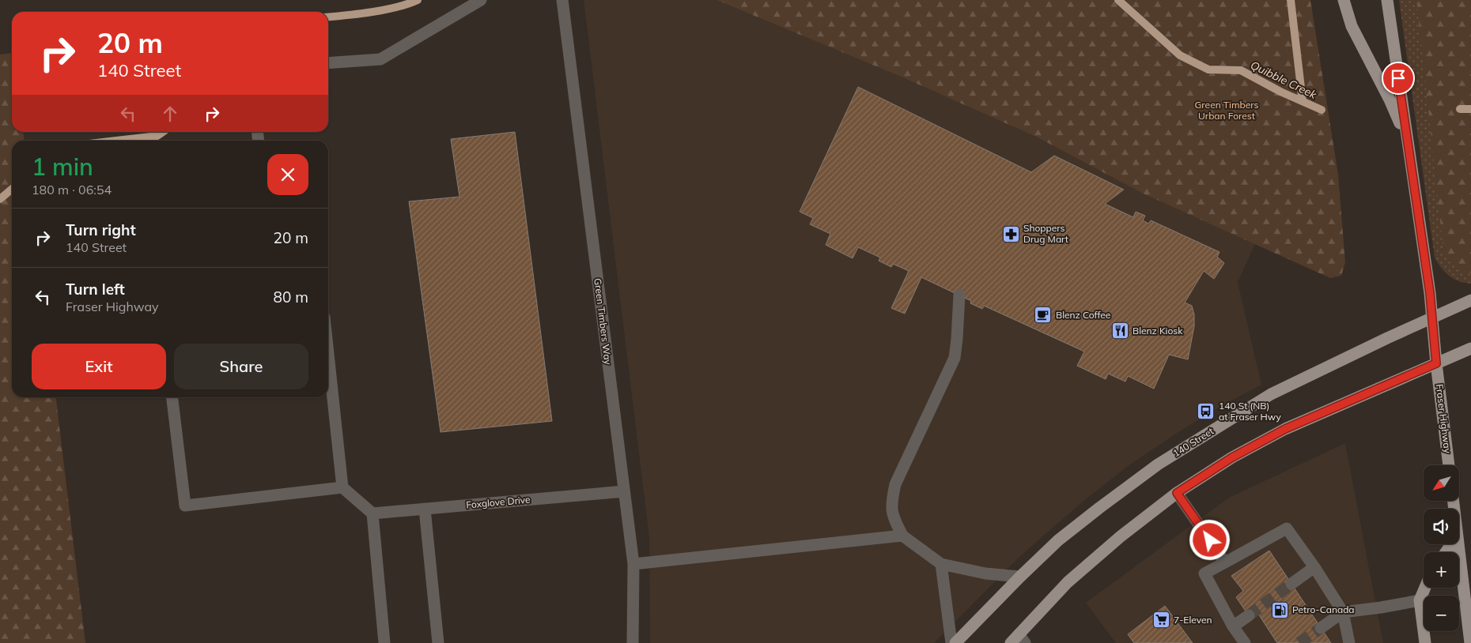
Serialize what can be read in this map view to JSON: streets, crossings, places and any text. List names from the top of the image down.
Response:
{
  "streets": {
    "main road": ["Fraser Highway", "140 Street"],
    "street": ["Green Timbers Way", "Foxglove Drive"]
  },
  "crossings": [
    ["Green Timbers Way", "Foxglove Drive"],
    ["Fraser Highway", "140 Street"]
  ],
  "water": ["Quibble Creek"],
  "parks": ["Green Timbers Urban Forest"],
  "places": {
    "pharmacy": ["Shoppers Drug Mart"],
    "cafe": ["Blenz Coffee"],
    "restaurant": ["Blenz Kiosk"],
    "bus stop": ["140 St (NB) at Fraser Hwy"],
    "fuel station": ["Petro-Canada"],
    "supermarket": ["7-Eleven"]
  },
  "north": "bottom left",
  "page": {
    "turn": ["20 m", "140 Street"],
    "heading": ["1 min", "180 m · 06:54"],
    "list": [
      {
        "name": "Turn right",
        "note": "140 Street",
        "value": "20 m"
      },
      {
        "name": "Turn left",
        "note": "Fraser Highway",
        "value": "80 m"
      }
    ],
    "buttons": ["Exit", "Share"],
    "map_buttons": ["+", "−"]
  }
}
